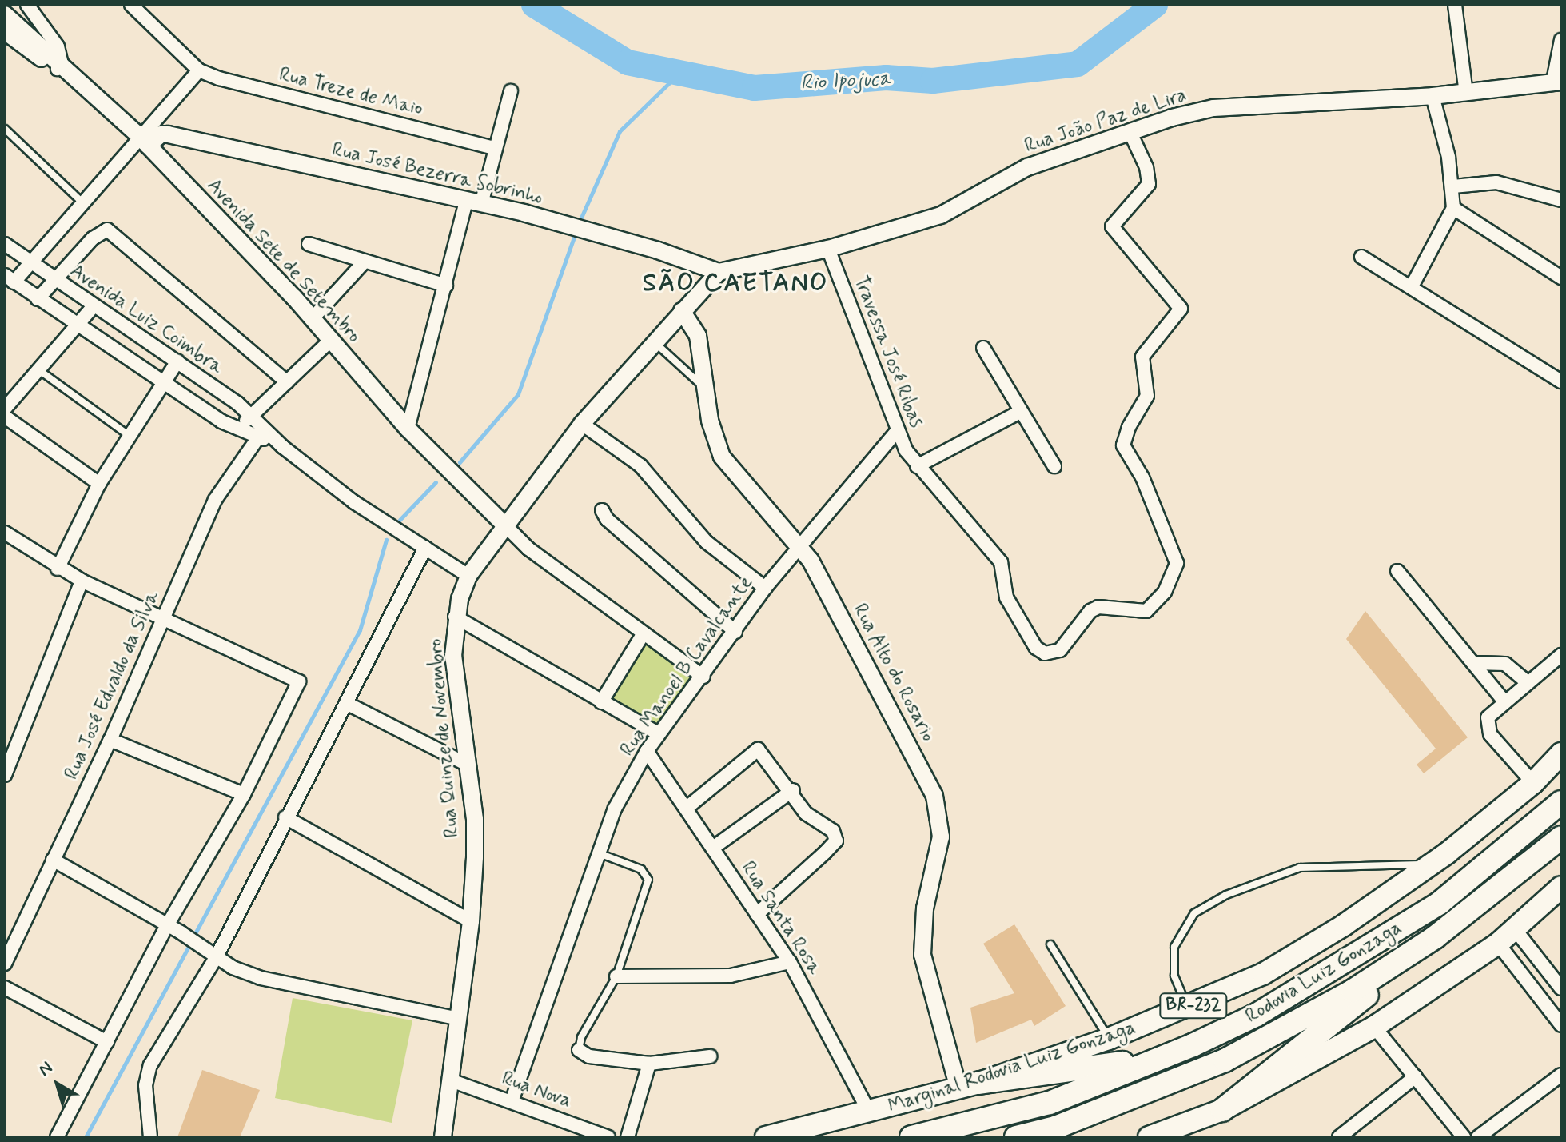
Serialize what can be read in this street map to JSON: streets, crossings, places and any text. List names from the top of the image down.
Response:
{
  "streets": {
    "highway": ["Rodovia Luiz Gonzaga", "BR-232"],
    "main road": ["Marginal Rodovia Luiz Gonzaga"],
    "street": [
      "Rua Treze de Maio",
      "Rua João Paz de Lira",
      "Rua José Bezerra Sobrinho",
      "Avenida Sete de Setembro",
      "Avenida Luiz Coimbra",
      "Travessa José Ribas",
      "Rua Manoel B Cavalcante",
      "Rua Alto do Rosario",
      "Rua José Edvaldo da Silva",
      "Rua Quinze de Novembro",
      "Rua Santa Rosa",
      "Rua Nova"
    ]
  },
  "crossings": [
    ["Rua João Paz de Lira", "Rua José Bezerra Sobrinho"],
    ["Rua João Paz de Lira", "Travessa José Ribas"],
    ["Rua João Paz de Lira", "Rua Quinze de Novembro"],
    ["Rua José Bezerra Sobrinho", "Avenida Sete de Setembro"],
    ["Rua José Bezerra Sobrinho", "Rua Quinze de Novembro"],
    ["Avenida Sete de Setembro", "Rua Quinze de Novembro"],
    ["Avenida Luiz Coimbra", "Rua José Edvaldo da Silva"],
    ["Avenida Luiz Coimbra", "Rua Quinze de Novembro"],
    ["Travessa José Ribas", "Rua Manoel B Cavalcante"],
    ["Rua Manoel B Cavalcante", "Rua Alto do Rosario"],
    ["Rua Manoel B Cavalcante", "Rua Santa Rosa"],
    ["Rua Manoel B Cavalcante", "Rua Nova"],
    ["Rua Alto do Rosario", "Rua Quinze de Novembro"],
    ["Rua Alto do Rosario", "Marginal Rodovia Luiz Gonzaga"],
    ["Rua Quinze de Novembro", "Rua Nova"],
    ["Rua Santa Rosa", "Marginal Rodovia Luiz Gonzaga"]
  ],
  "districts": ["SÃO CAETANO"],
  "water": ["Rio Ipojuca"],
  "north": "top left"
}
